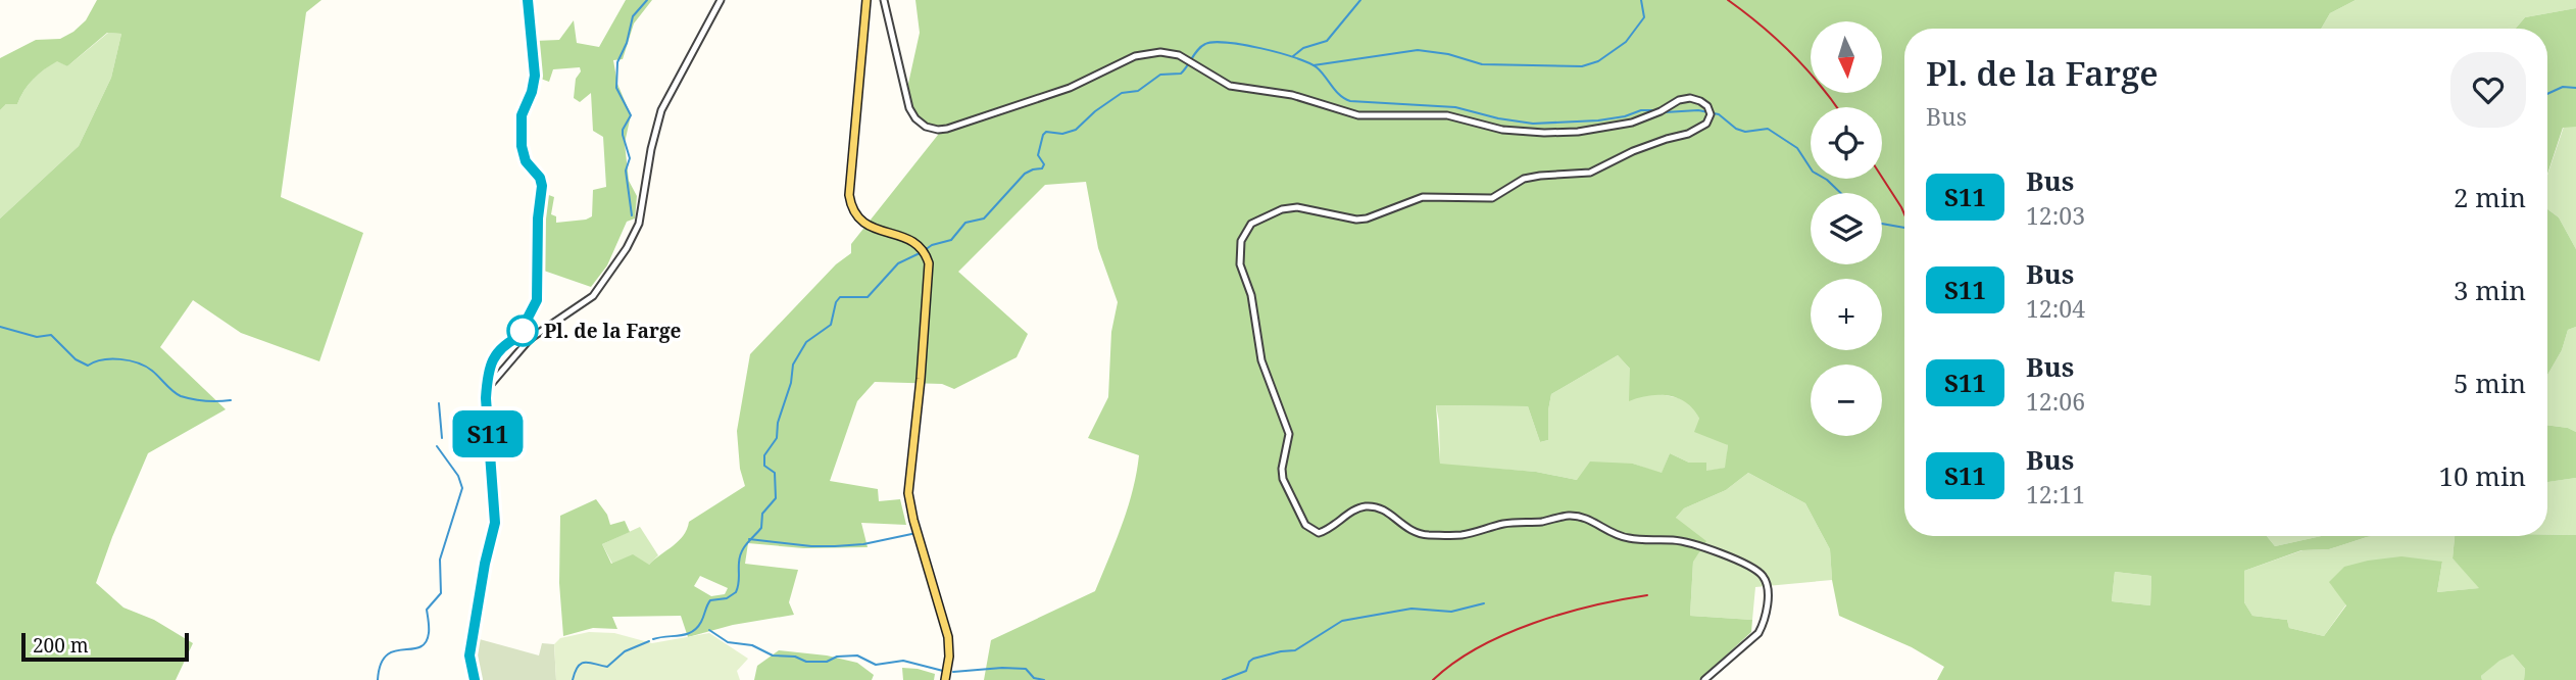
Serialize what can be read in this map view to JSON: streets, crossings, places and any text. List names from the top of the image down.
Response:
{
  "places": ["Pl. de la Farge"],
  "lines": ["bus line S11"],
  "scale_bar": "200 m",
  "north": "bottom",
  "page": {
    "on_map": "S11",
    "map_buttons": ["+", "−"],
    "heading": ["Pl. de la Farge", "Bus"],
    "list": [
      {
        "mark": "S11",
        "name": "Bus",
        "note": "12:03",
        "value": "2 min"
      },
      {
        "mark": "S11",
        "name": "Bus",
        "note": "12:04",
        "value": "3 min"
      },
      {
        "mark": "S11",
        "name": "Bus",
        "note": "12:06",
        "value": "5 min"
      },
      {
        "mark": "S11",
        "name": "Bus",
        "note": "12:11",
        "value": "10 min"
      }
    ],
    "scale": "200 m"
  }
}
